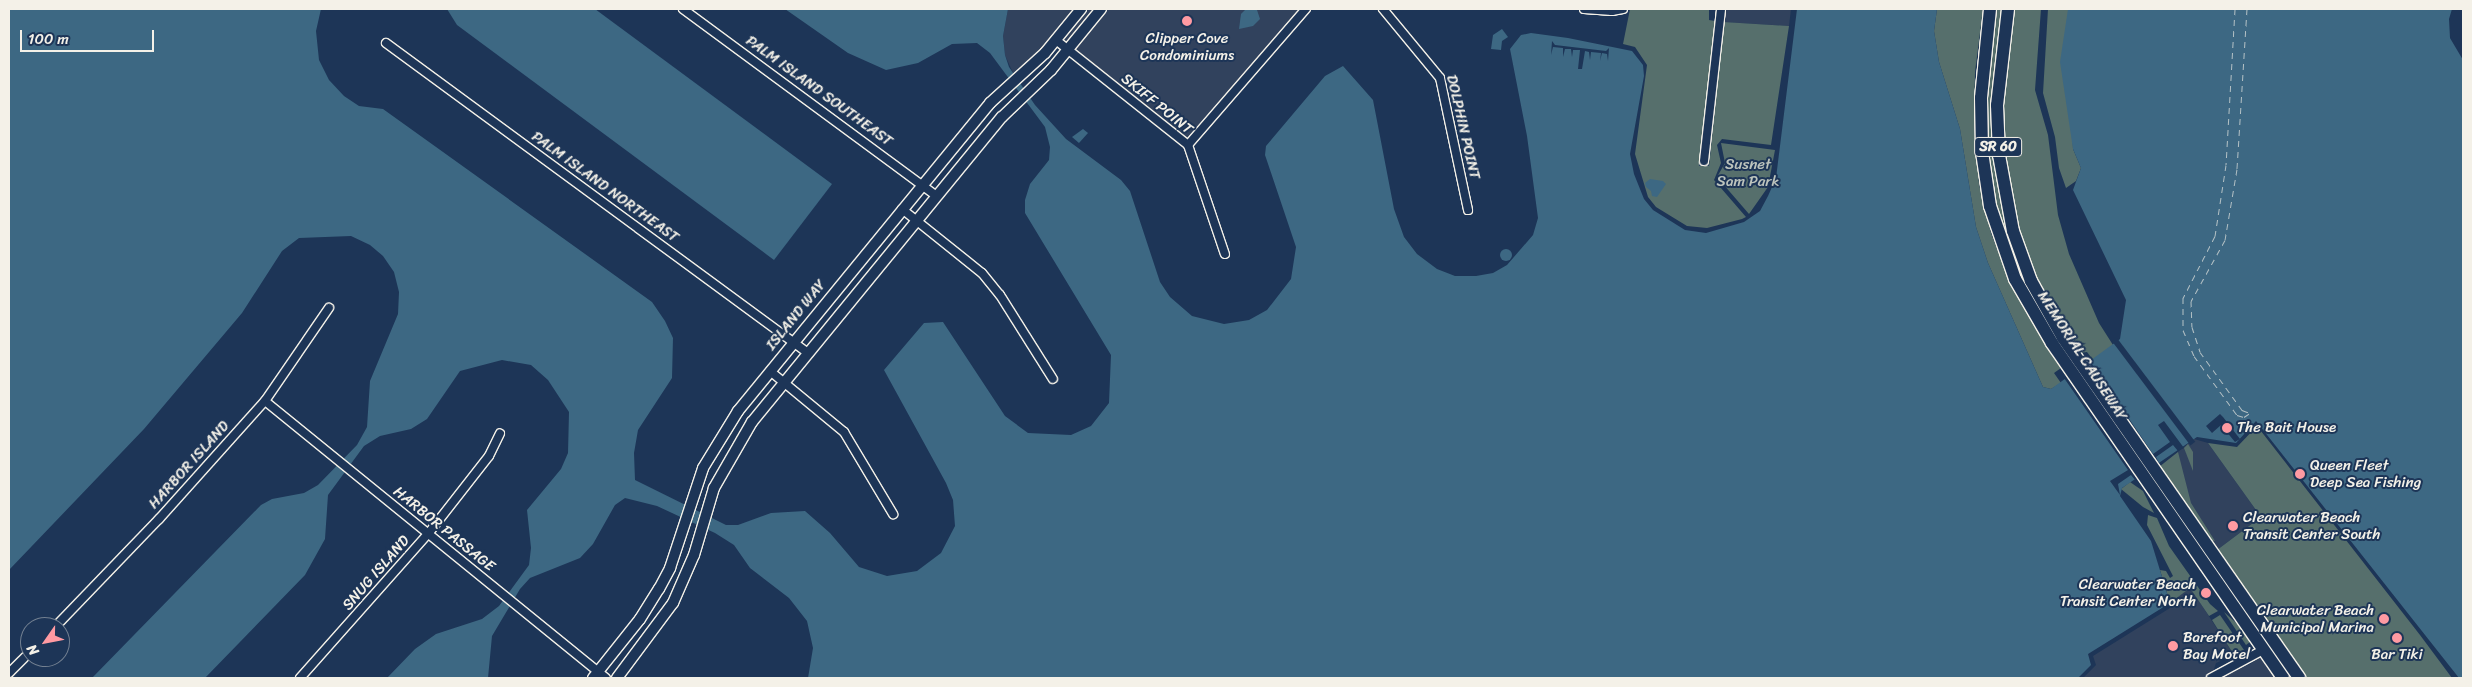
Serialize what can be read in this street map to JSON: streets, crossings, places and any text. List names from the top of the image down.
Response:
{
  "streets": {
    "main road": ["SR 60", "MEMORIAL CAUSEWAY"],
    "street": [
      "PALM ISLAND SOUTHEAST",
      "SKIFF POINT",
      "DOLPHIN POINT",
      "PALM ISLAND NORTHEAST",
      "ISLAND WAY",
      "HARBOR ISLAND",
      "HARBOR PASSAGE",
      "SNUG ISLAND"
    ]
  },
  "crossings": [
    ["PALM ISLAND SOUTHEAST", "ISLAND WAY"],
    ["SKIFF POINT", "ISLAND WAY"],
    ["PALM ISLAND NORTHEAST", "ISLAND WAY"],
    ["ISLAND WAY", "HARBOR PASSAGE"],
    ["HARBOR ISLAND", "HARBOR PASSAGE"],
    ["HARBOR PASSAGE", "SNUG ISLAND"]
  ],
  "parks": ["Susnet Sam Park"],
  "places": [
    "Clipper Cove Condominiums",
    "The Bait House",
    "Queen Fleet Deep Sea Fishing",
    "Clearwater Beach Transit Center South",
    "Clearwater Beach Transit Center North",
    "Clearwater Beach Municipal Marina",
    "Bar Tiki",
    "Barefoot Bay Motel"
  ],
  "scale_bar": "100 m",
  "north": "bottom left"
}
